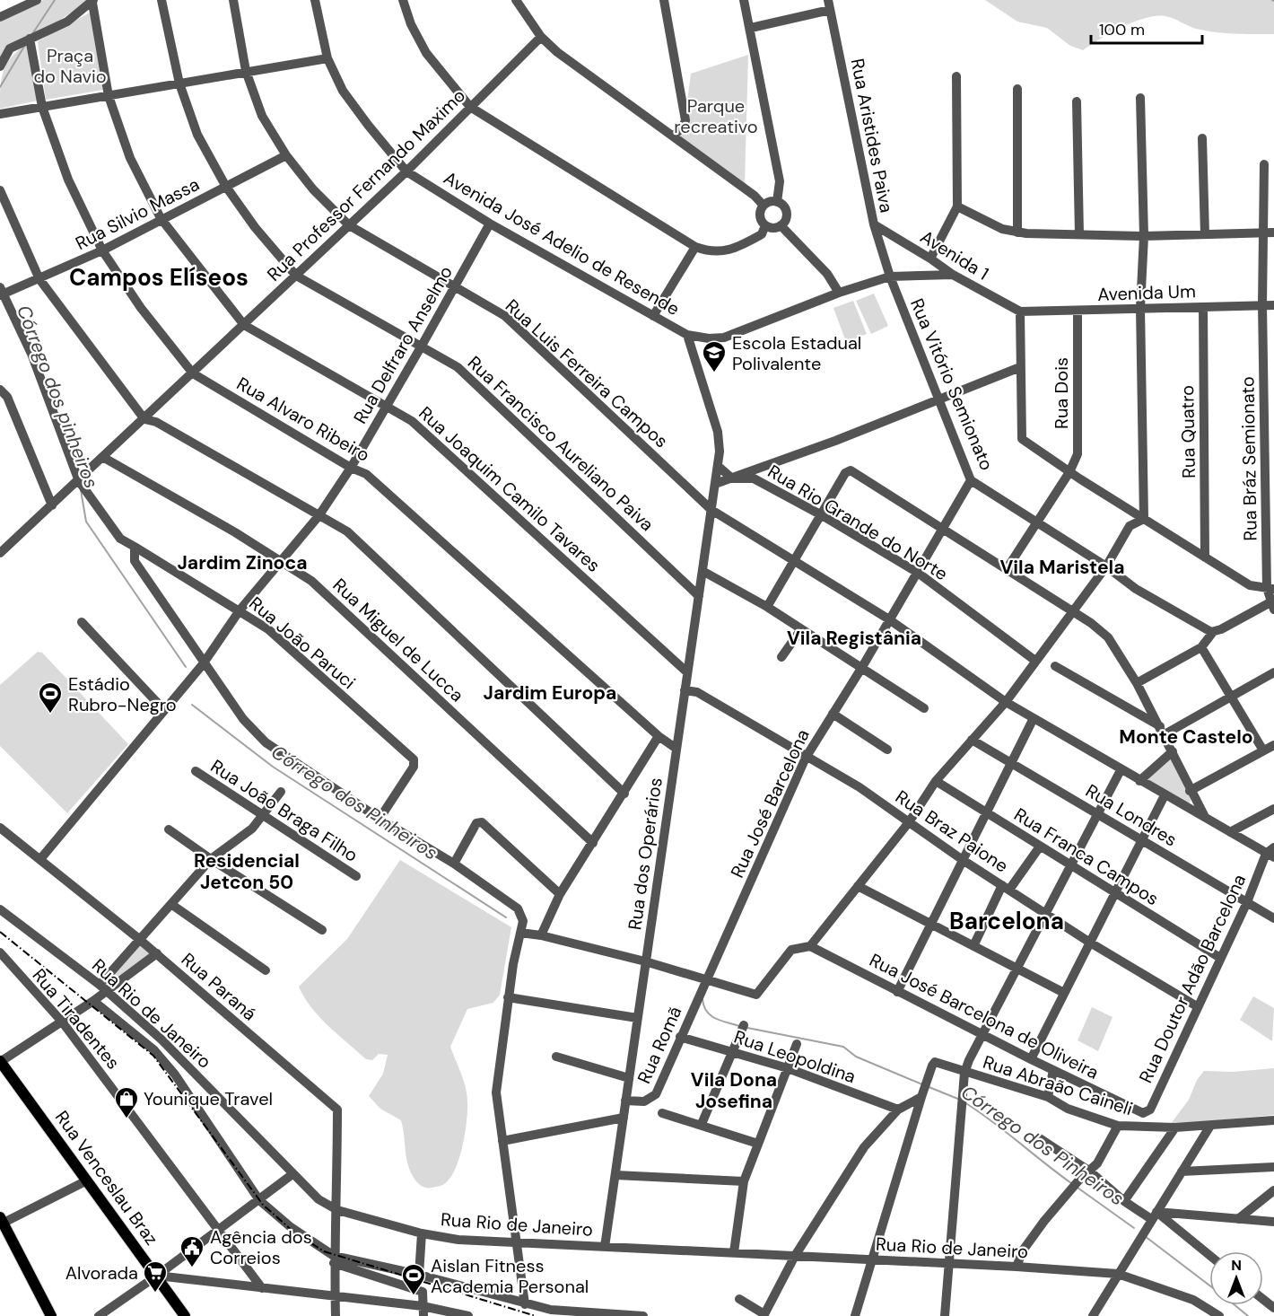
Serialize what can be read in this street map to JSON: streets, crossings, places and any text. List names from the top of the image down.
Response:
{
  "streets": {
    "main road": ["Rua Venceslau Braz"],
    "street": [
      "Rua Aristides Paiva",
      "Rua Professor Fernando Maximo",
      "Rua Silvio Massa",
      "Avenida José Adelio de Resende",
      "Avenida 1",
      "Avenida Um",
      "Rua Delfraro Anselmo",
      "Rua Luis Ferreira Campos",
      "Rua Vitório Semionato",
      "Rua Dois",
      "Rua Alvaro Ribeiro",
      "Rua Quatro",
      "Rua Francisco Aureliano Paiva",
      "Rua Bráz Semionato",
      "Rua Joaquim Camilo Tavares",
      "Rua Rio Grande do Norte",
      "Rua Miguel de Lucca",
      "Rua João Paruci",
      "Rua José Barcelona",
      "Rua João Braga Filho",
      "Rua Londres",
      "Rua Braz Paione",
      "Rua dos Operários",
      "Rua Franca Campos",
      "Rua Doutor Adão Barcelona",
      "Rua Paraná",
      "Rua Rio de Janeiro",
      "Rua José Barcelona de Oliveira",
      "Rua Tiradentes",
      "Rua Romã",
      "Rua Leopoldina",
      "Rua Abraão Caineli"
    ]
  },
  "crossings": [
    ["Rua Aristides Paiva", "Avenida José Adelio de Resende"],
    ["Rua Aristides Paiva", "Avenida 1"],
    ["Rua Aristides Paiva", "Rua Vitório Semionato"],
    ["Rua Professor Fernando Maximo", "Avenida José Adelio de Resende"],
    ["Rua Professor Fernando Maximo", "Rua Luis Ferreira Campos"],
    ["Rua Professor Fernando Maximo", "Rua Alvaro Ribeiro"],
    ["Rua Professor Fernando Maximo", "Rua Francisco Aureliano Paiva"],
    ["Rua Professor Fernando Maximo", "Rua Joaquim Camilo Tavares"],
    ["Rua Professor Fernando Maximo", "Rua Miguel de Lucca"],
    ["Rua Professor Fernando Maximo", "Rua João Paruci"],
    ["Rua Silvio Massa", "Rua Luis Ferreira Campos"],
    ["Rua Silvio Massa", "Rua Alvaro Ribeiro"],
    ["Rua Silvio Massa", "Rua Francisco Aureliano Paiva"],
    ["Rua Silvio Massa", "Rua Joaquim Camilo Tavares"],
    ["Rua Silvio Massa", "Rua João Paruci"],
    ["Avenida José Adelio de Resende", "Avenida 1"],
    ["Avenida José Adelio de Resende", "Rua Delfraro Anselmo"],
    ["Avenida José Adelio de Resende", "Rua Vitório Semionato"],
    ["Avenida 1", "Avenida Um"],
    ["Avenida Um", "Rua Dois"],
    ["Avenida Um", "Rua Quatro"],
    ["Avenida Um", "Rua Bráz Semionato"],
    ["Rua Delfraro Anselmo", "Rua Luis Ferreira Campos"],
    ["Rua Delfraro Anselmo", "Rua Alvaro Ribeiro"],
    ["Rua Delfraro Anselmo", "Rua Francisco Aureliano Paiva"],
    ["Rua Delfraro Anselmo", "Rua Joaquim Camilo Tavares"],
    ["Rua Delfraro Anselmo", "Rua Miguel de Lucca"],
    ["Rua Delfraro Anselmo", "Rua João Paruci"],
    ["Rua Delfraro Anselmo", "Rua Paraná"],
    ["Rua Luis Ferreira Campos", "Rua José Barcelona"],
    ["Rua Luis Ferreira Campos", "Rua dos Operários"],
    ["Rua Luis Ferreira Campos", "Rua Doutor Adão Barcelona"],
    ["Rua Vitório Semionato", "Rua Dois"],
    ["Rua Vitório Semionato", "Rua José Barcelona"],
    ["Rua Alvaro Ribeiro", "Rua dos Operários"],
    ["Rua Francisco Aureliano Paiva", "Rua dos Operários"],
    ["Rua Joaquim Camilo Tavares", "Rua dos Operários"],
    ["Rua Rio Grande do Norte", "Rua José Barcelona"],
    ["Rua José Barcelona", "Rua Braz Paione"],
    ["Rua José Barcelona", "Rua Romã"],
    ["Rua Londres", "Rua Doutor Adão Barcelona"],
    ["Rua Braz Paione", "Rua dos Operários"],
    ["Rua Braz Paione", "Rua Doutor Adão Barcelona"],
    ["Rua dos Operários", "Rua Rio de Janeiro"],
    ["Rua dos Operários", "Rua Romã"],
    ["Rua Franca Campos", "Rua Doutor Adão Barcelona"],
    ["Rua Doutor Adão Barcelona", "Rua José Barcelona de Oliveira"],
    ["Rua Paraná", "Rua Rio de Janeiro"],
    ["Rua Romã", "Rua Leopoldina"]
  ],
  "districts": [
    "Campos Elíseos",
    "Jardim Zinoca",
    "Vila Maristela",
    "Vila Registânia",
    "Jardim Europa",
    "Monte Castelo",
    "Residencial Jetcon 50",
    "Barcelona",
    "Vila Dona Josefina"
  ],
  "water": ["Córrego dos pinheiros", "Córrego dos Pinheiros"],
  "parks": ["Praça do Navio", "Parque recreativo"],
  "places": {
    "school or university": ["Escola Estadual Polivalente"],
    "sports": ["Estádio Rubro-Negro", "Aislan Fitness Academia Personal"],
    "shop": ["Younique Travel"],
    "public building": ["Agência dos Correios"],
    "supermarket": ["Alvorada"]
  },
  "scale_bar": "100 m",
  "north": "top"
}
